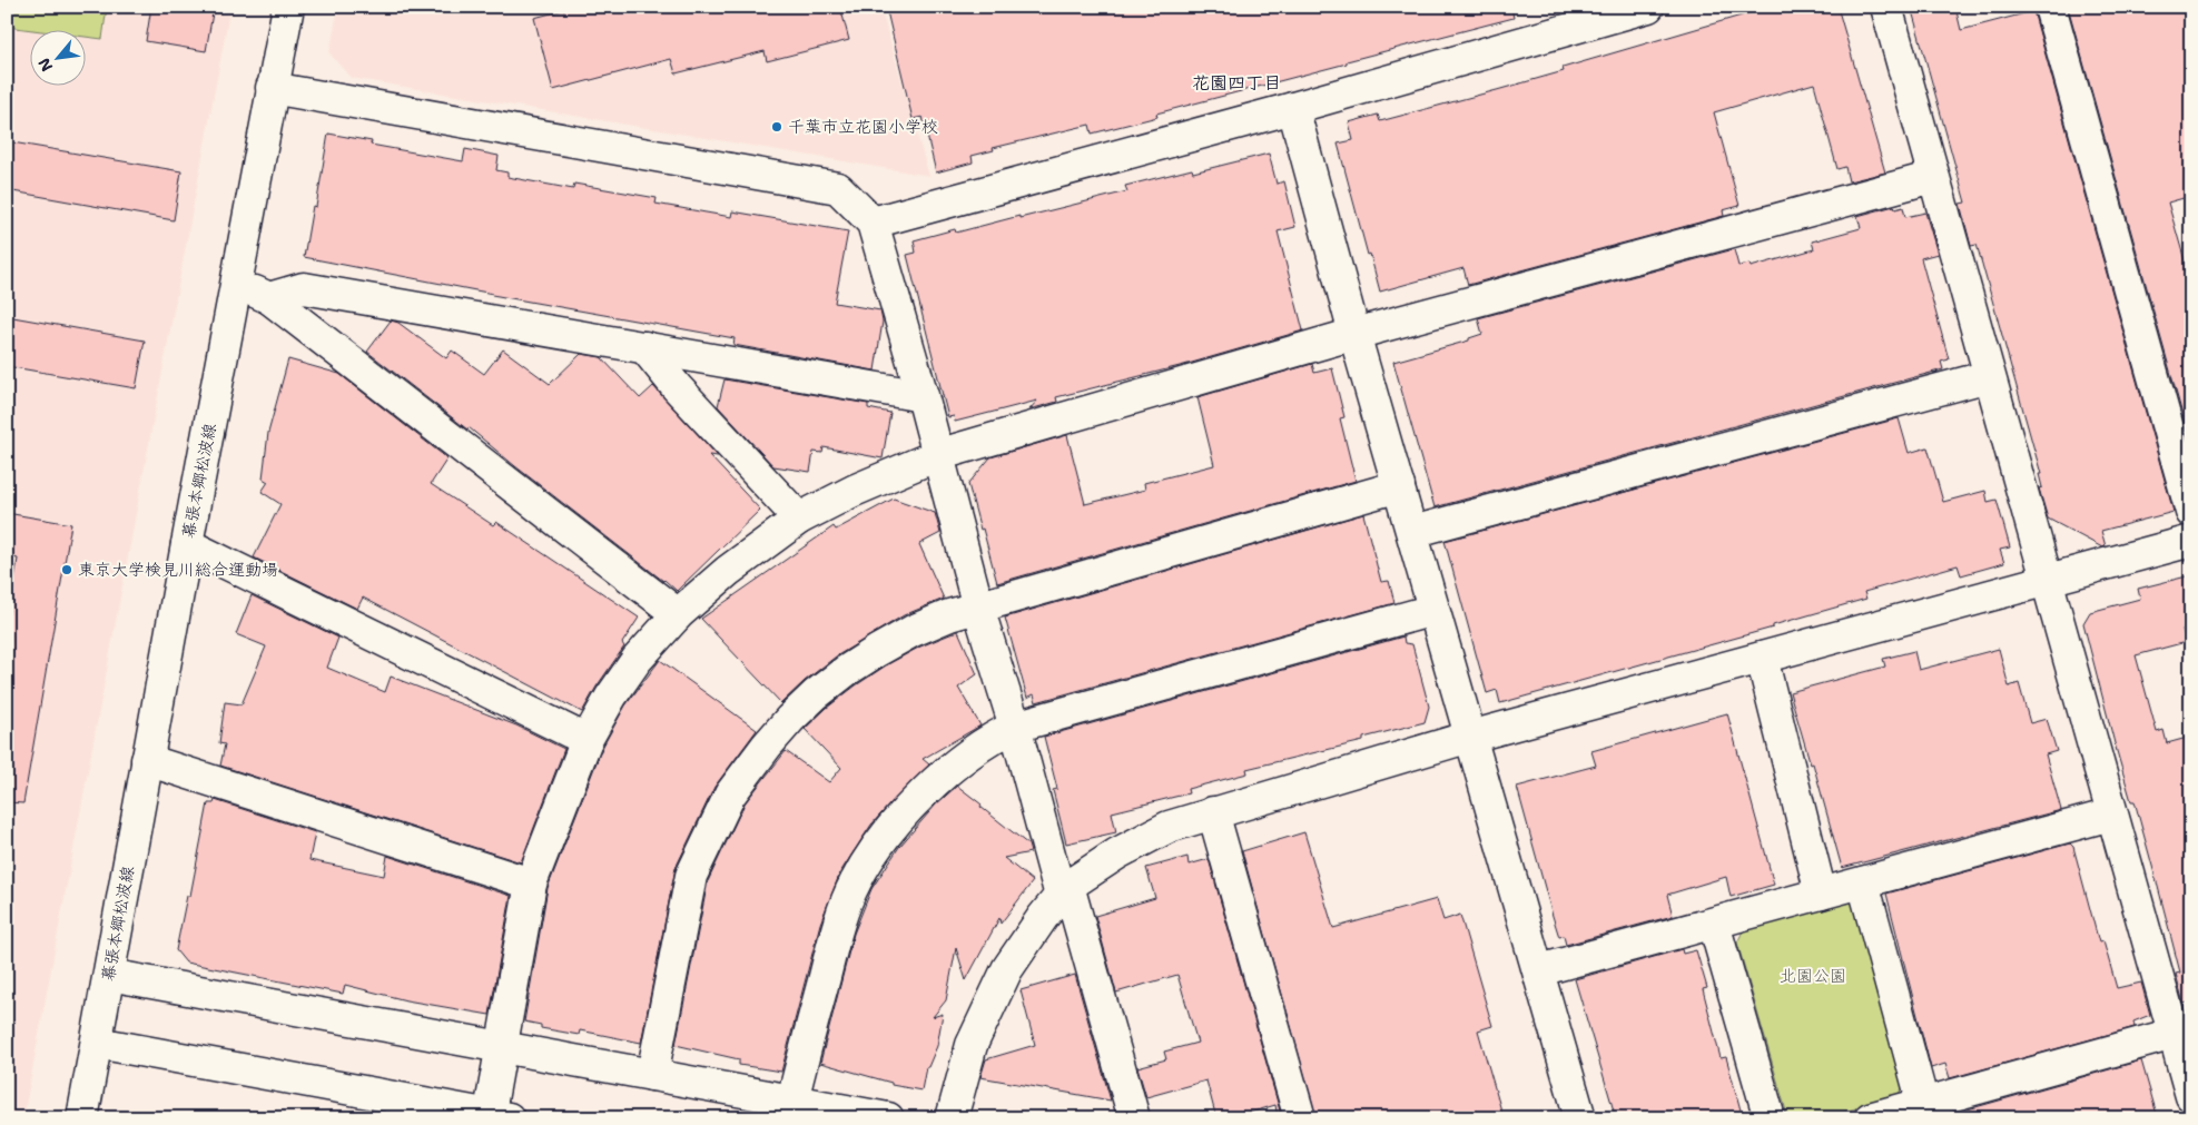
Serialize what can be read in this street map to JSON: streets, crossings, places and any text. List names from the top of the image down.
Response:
{
  "streets": {
    "street": ["幕張本郷松波線"]
  },
  "districts": ["花園四丁目"],
  "parks": ["北園公園"],
  "places": ["千葉市立花園小学校", "東京大学検見川総合運動場"],
  "north": "bottom left"
}
